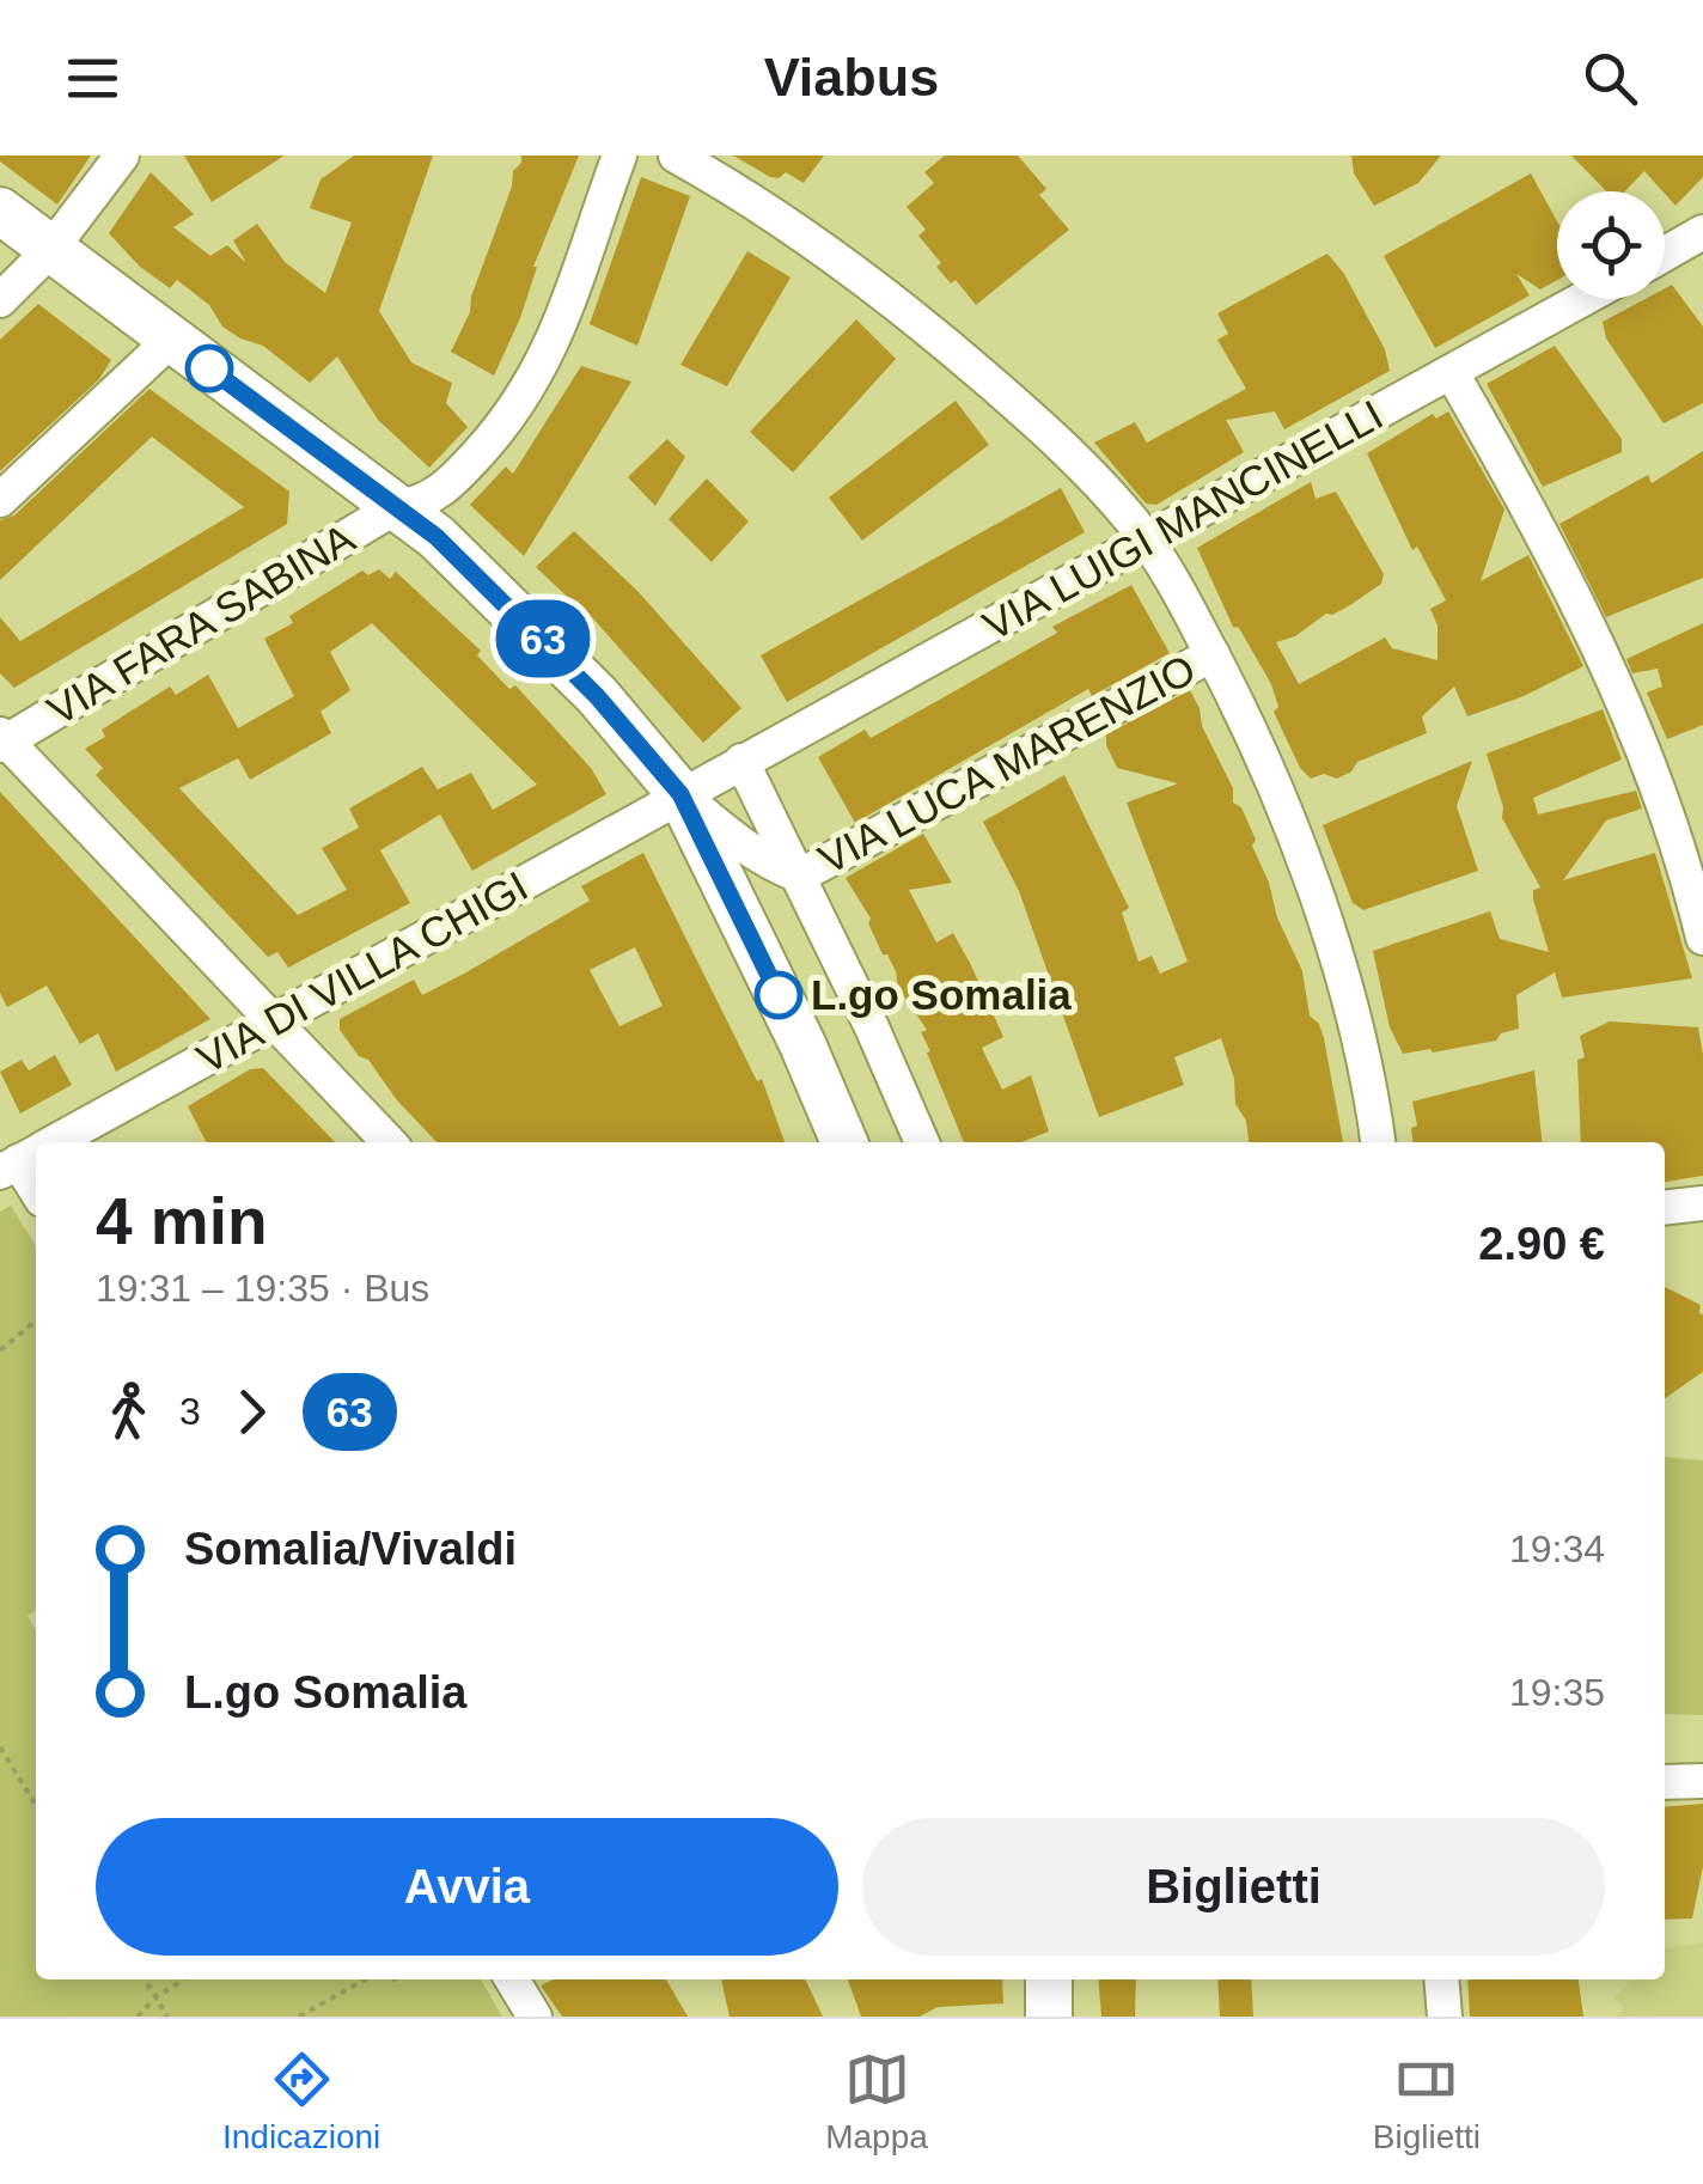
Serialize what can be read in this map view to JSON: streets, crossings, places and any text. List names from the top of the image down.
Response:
{
  "streets": {
    "street": [
      "VIA LUIGI MANCINELLI",
      "VIA FARA SABINA",
      "VIA LUCA MARENZIO",
      "VIA DI VILLA CHIGI"
    ]
  },
  "crossings": [
    ["VIA LUIGI MANCINELLI", "VIA DI VILLA CHIGI"]
  ],
  "places": ["L.go Somalia"],
  "lines": ["bus line 63"],
  "page": {
    "header": "Viabus",
    "on_map": "63",
    "heading": ["4 min", "19:31 – 19:35 · Bus", "2.90 €"],
    "legs": ["3", "63"],
    "list": [
      {
        "name": "Somalia/Vivaldi",
        "value": "19:34"
      },
      {
        "name": "L.go Somalia",
        "value": "19:35"
      }
    ],
    "buttons": ["Avvia", "Biglietti"],
    "tabs": ["Indicazioni", "Mappa", "Biglietti"]
  }
}
